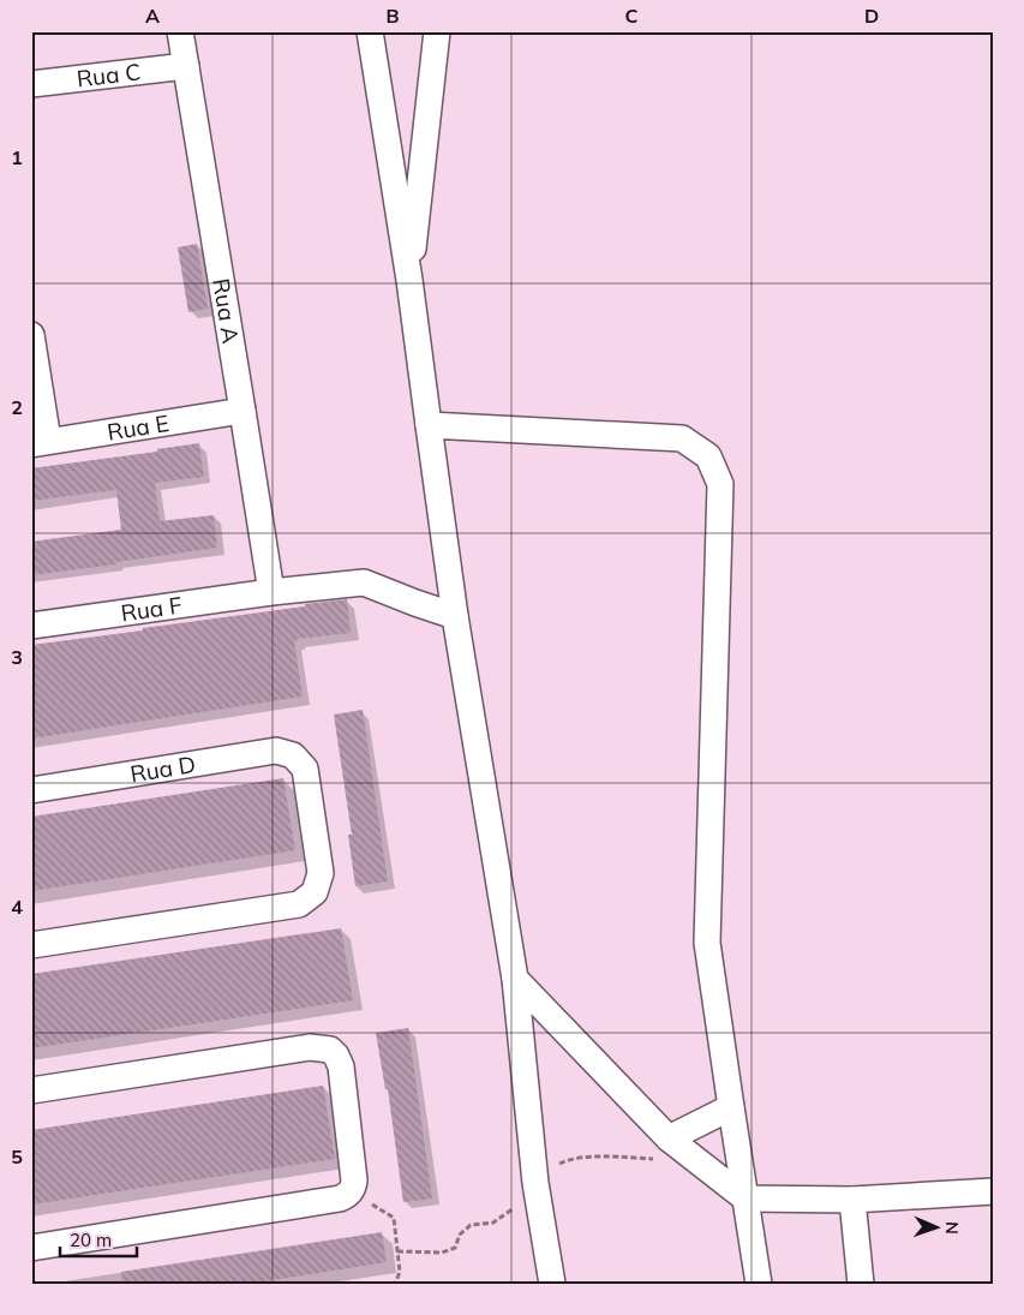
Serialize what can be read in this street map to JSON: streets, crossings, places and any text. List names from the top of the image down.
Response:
{
  "streets": {
    "street": [
      "Rua C",
      "Rua A",
      "Rua E",
      "Rua F",
      "Rua D"
    ]
  },
  "crossings": [
    ["Rua C", "Rua A"],
    ["Rua A", "Rua E"],
    ["Rua A", "Rua F"]
  ],
  "scale_bar": "20 m",
  "north": "right",
  "grid": {
    "columns": [
      "A",
      "B",
      "C",
      "D"
    ],
    "rows": [
      "1",
      "2",
      "3",
      "4",
      "5"
    ]
  }
}
